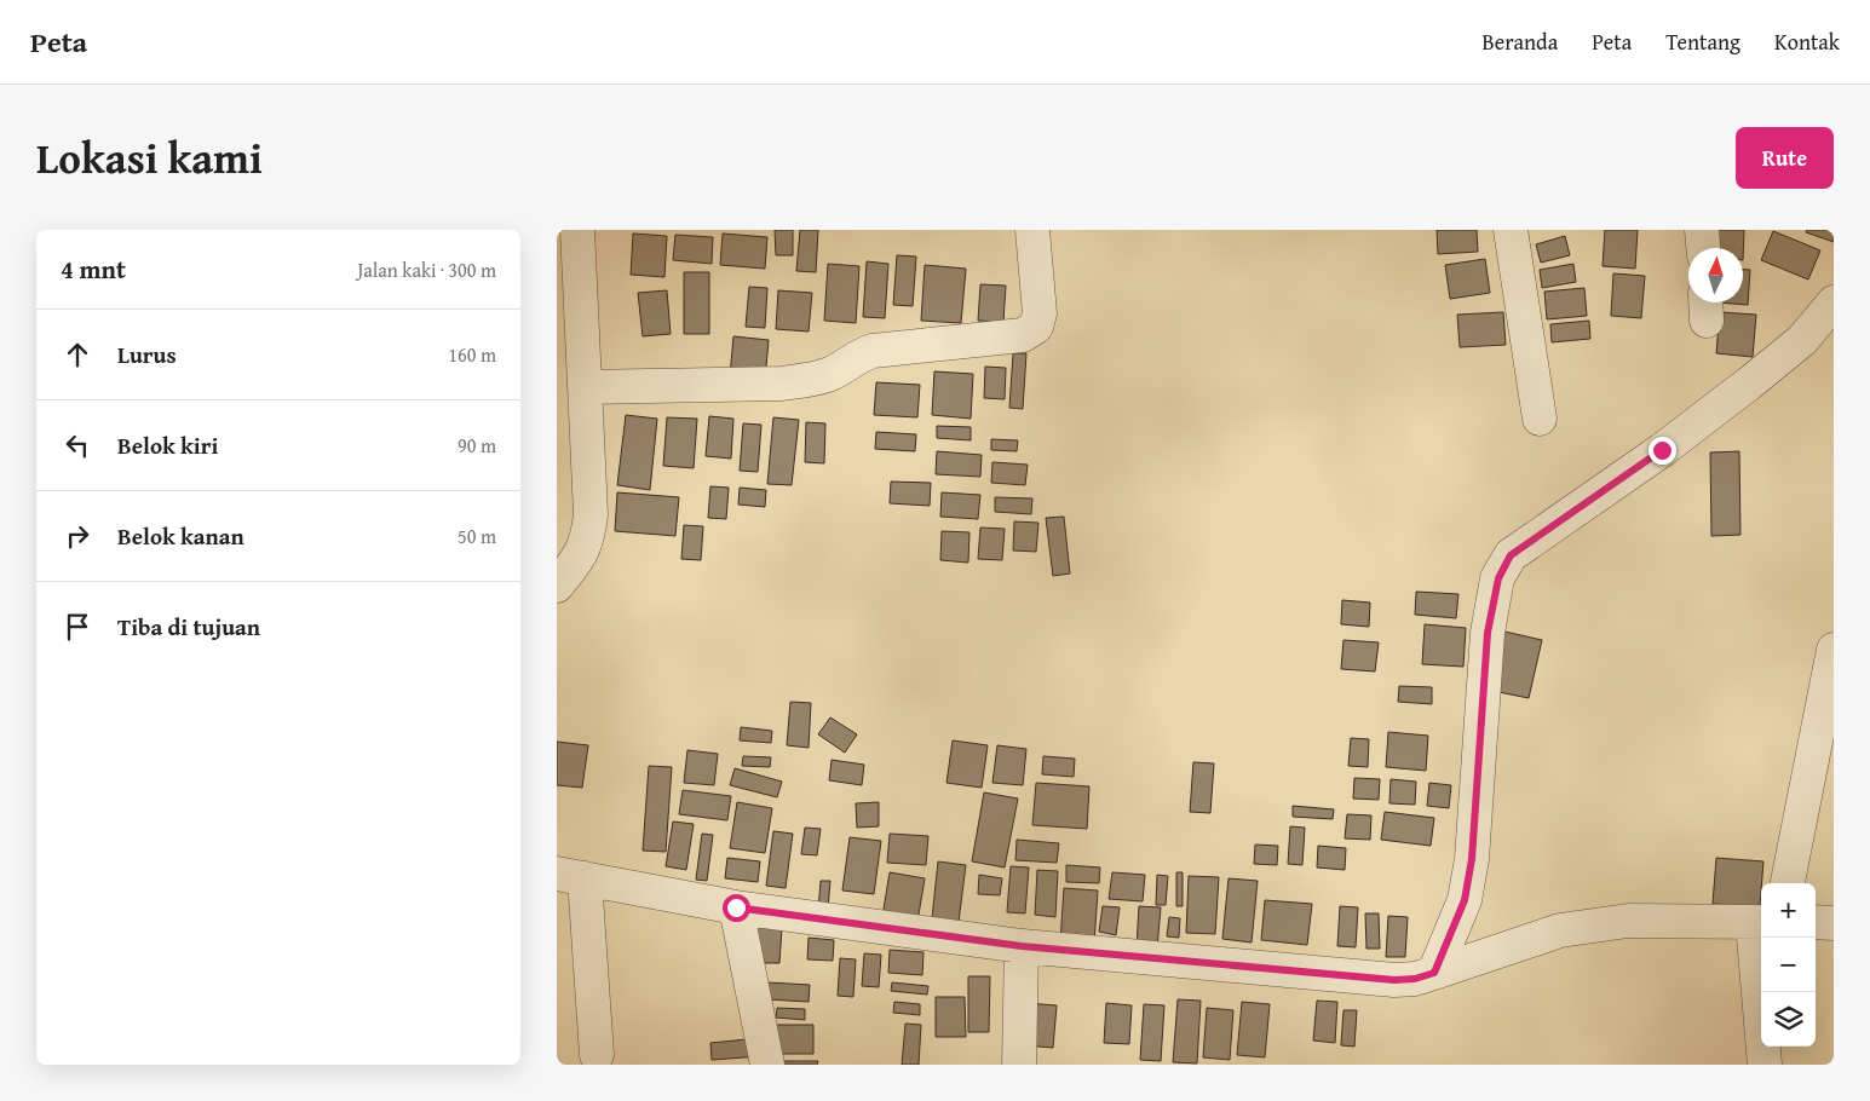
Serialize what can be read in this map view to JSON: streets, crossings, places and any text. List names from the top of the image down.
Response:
{
  "north": "top",
  "page": {
    "header": "Peta",
    "nav": [
      "Beranda",
      "Peta",
      "Tentang",
      "Kontak"
    ],
    "title": "Lokasi kami",
    "buttons": "Rute",
    "heading": ["4 mnt", "Jalan kaki · 300 m"],
    "list": [
      ["Lurus", "160 m"],
      ["Belok kiri", "90 m"],
      ["Belok kanan", "50 m"],
      "Tiba di tujuan"
    ],
    "map_buttons": ["+", "−"]
  }
}
